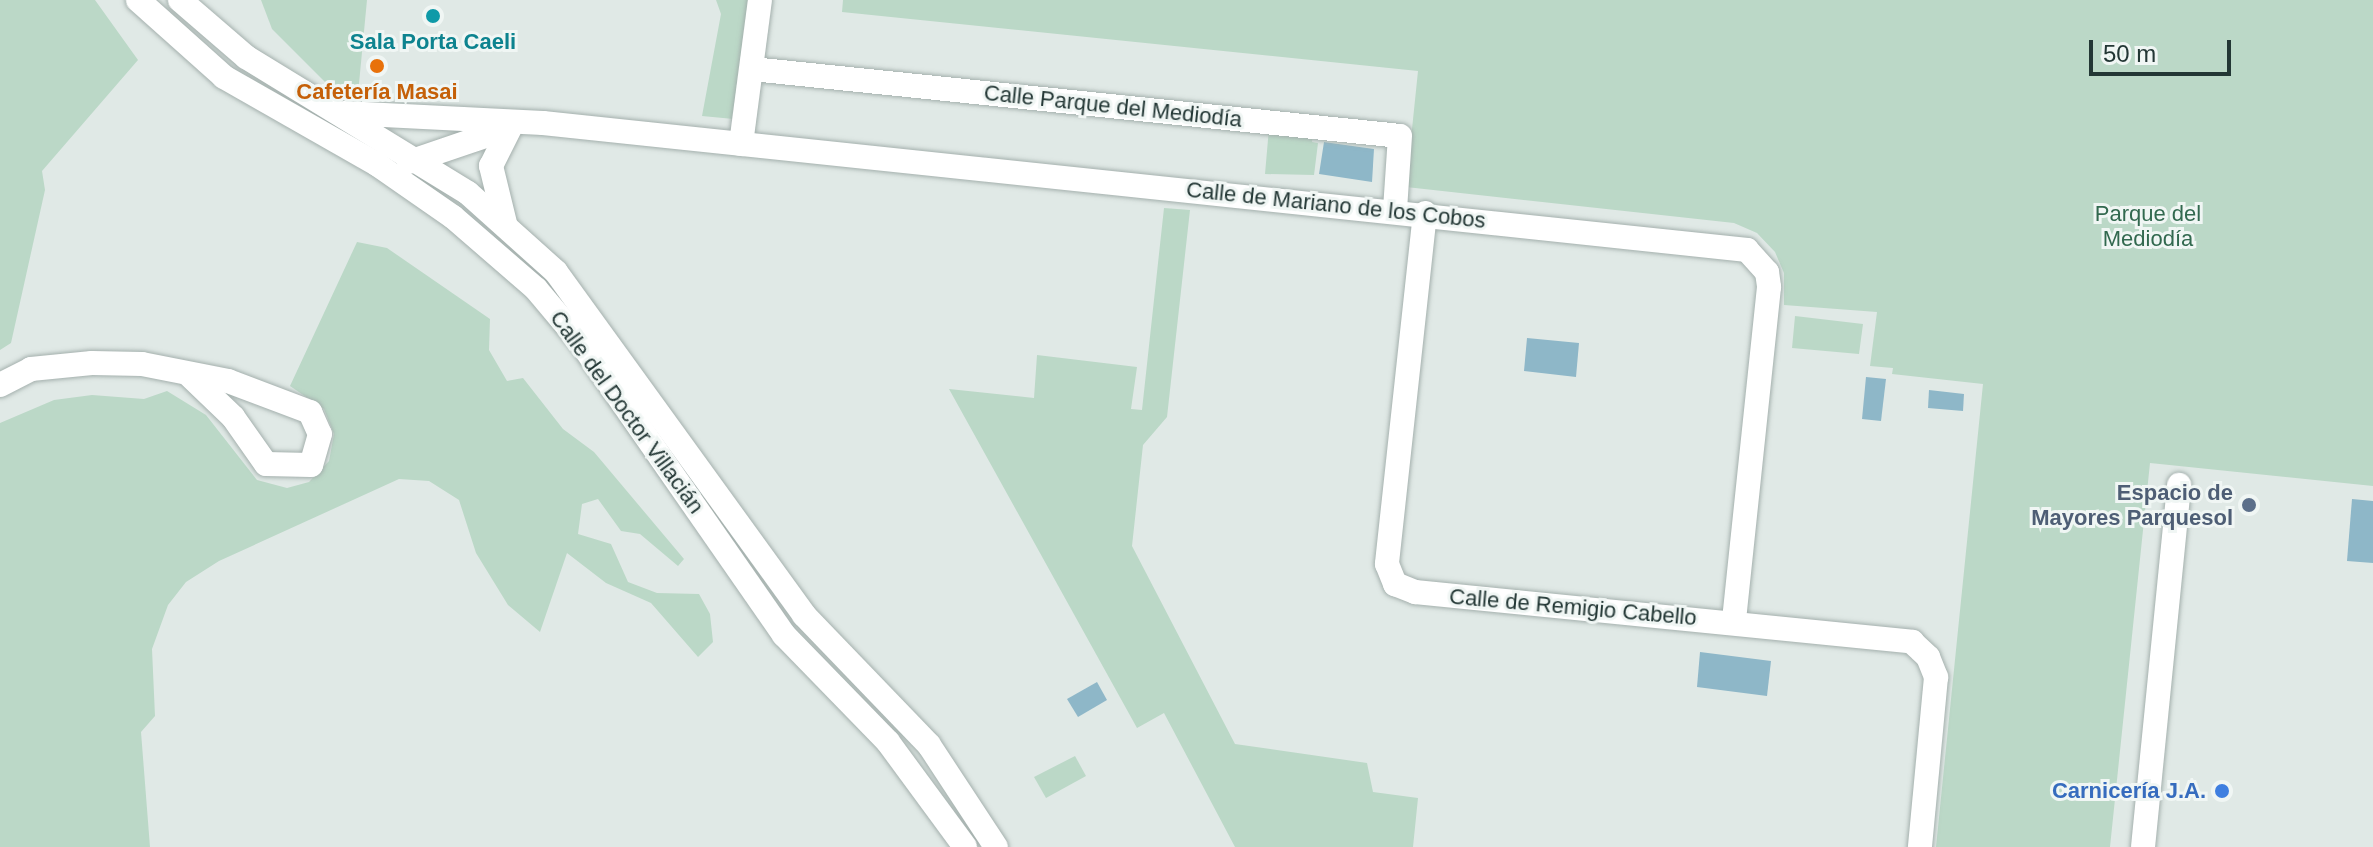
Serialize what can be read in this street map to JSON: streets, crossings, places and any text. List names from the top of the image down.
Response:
{
  "streets": {
    "street": [
      "Calle Parque del Mediodía",
      "Calle de Mariano de los Cobos",
      "Calle del Doctor Villacián",
      "Calle de Remigio Cabello"
    ]
  },
  "crossings": [
    ["Calle Parque del Mediodía", "Calle de Mariano de los Cobos"],
    ["Calle de Mariano de los Cobos", "Calle del Doctor Villacián"],
    ["Calle de Mariano de los Cobos", "Calle de Remigio Cabello"]
  ],
  "parks": ["Parque del Mediodía"],
  "places": [
    "Sala Porta Caeli",
    "Cafetería Masai",
    "Espacio de Mayores Parquesol",
    "Carnicería J.A."
  ],
  "scale_bar": "50 m"
}
